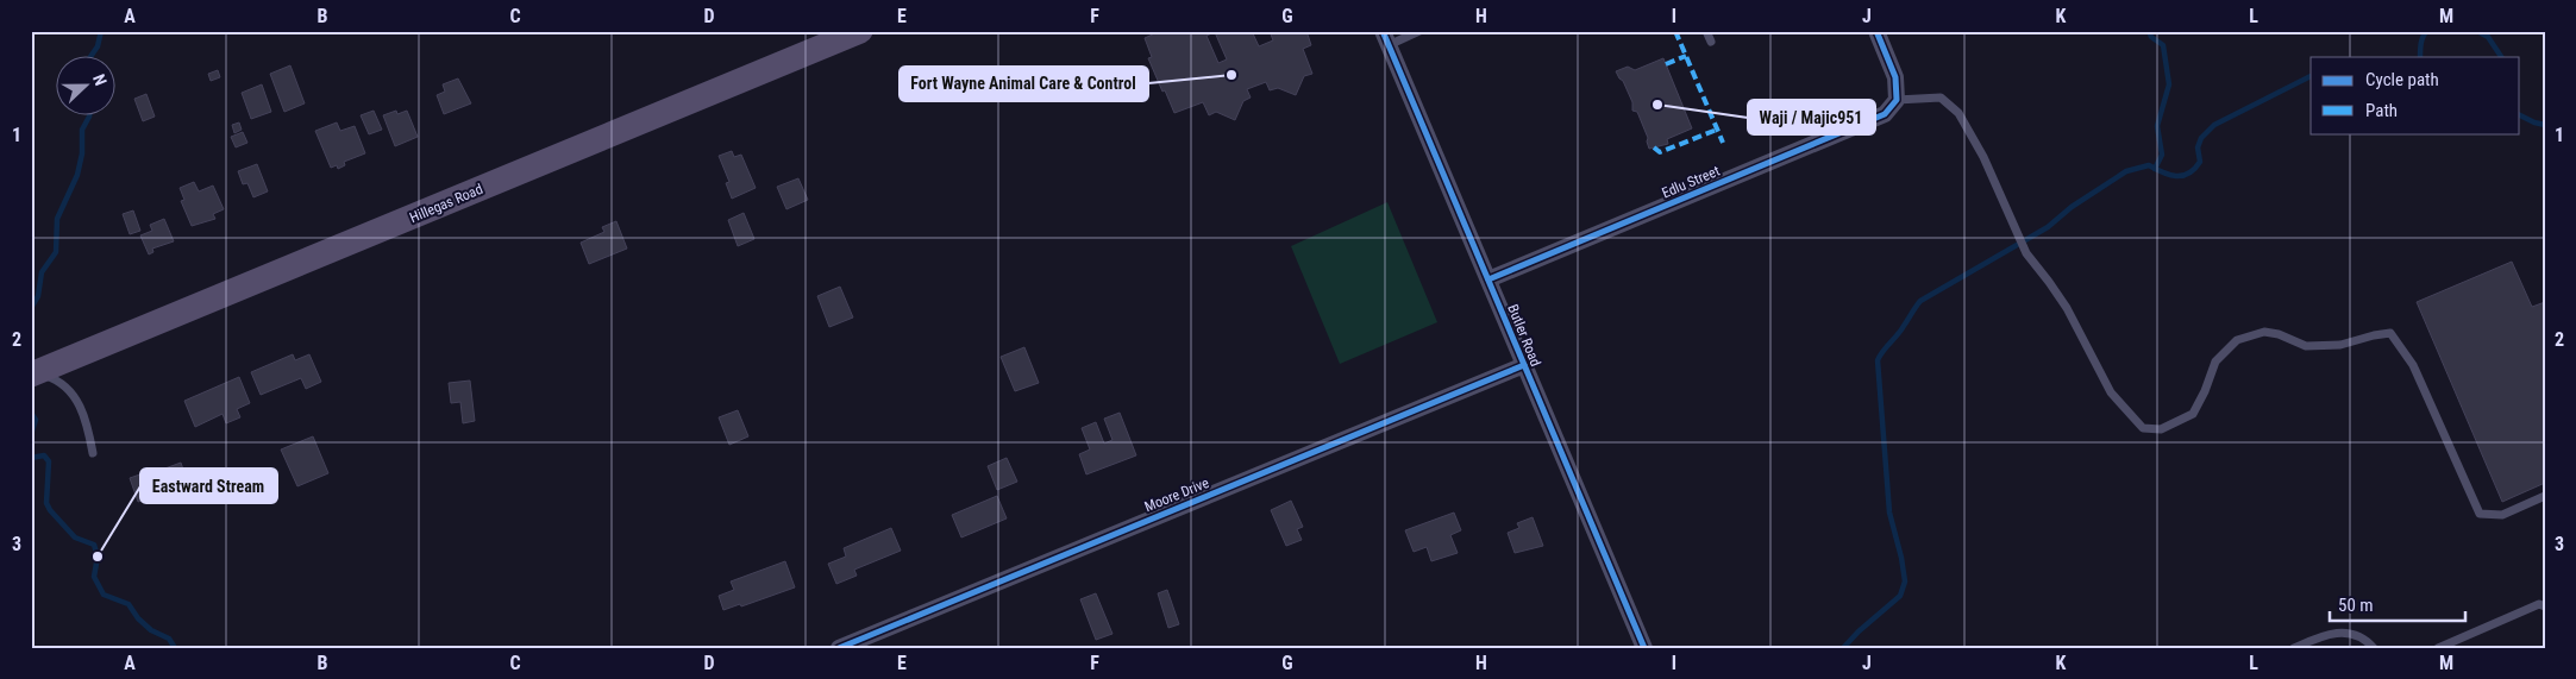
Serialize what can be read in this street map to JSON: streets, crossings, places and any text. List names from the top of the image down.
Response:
{
  "streets": {
    "main road": ["Hillegas Road"],
    "street": ["Edlu Street", "Butler Road", "Moore Drive"]
  },
  "crossings": [
    ["Edlu Street", "Butler Road"],
    ["Butler Road", "Moore Drive"]
  ],
  "places": ["Fort Wayne Animal Care & Control", "Waji / Majic951", "Eastward Stream"],
  "legend": ["Cycle path", "Path"],
  "scale_bar": "50 m",
  "north": "right",
  "grid": {
    "columns": [
      "A",
      "B",
      "C",
      "D",
      "E",
      "F",
      "G",
      "H",
      "I",
      "J",
      "K",
      "L",
      "M"
    ],
    "rows": ["1", "2", "3"]
  }
}
